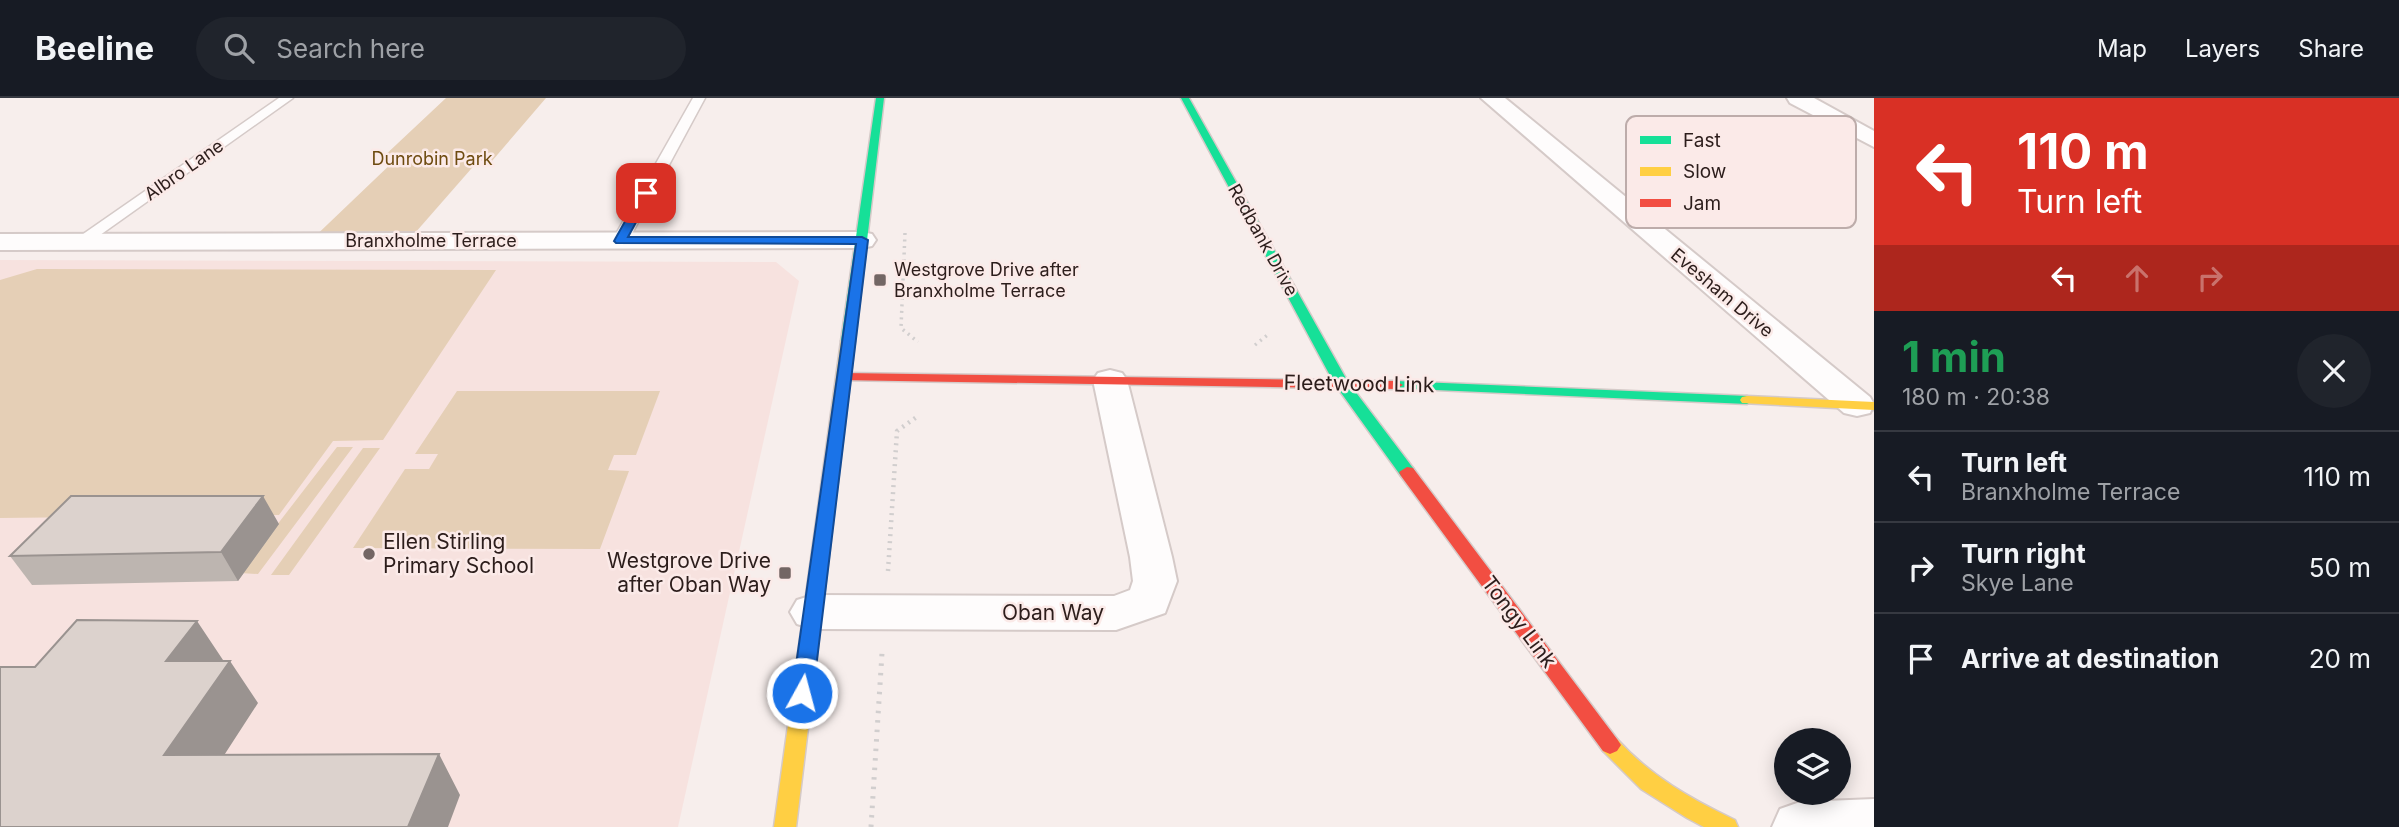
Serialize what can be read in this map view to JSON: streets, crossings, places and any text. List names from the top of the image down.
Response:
{
  "streets": {
    "street": [
      "Redbank Drive",
      "Branxholme Terrace",
      "Evesham Drive",
      "Fleetwood Link",
      "Oban Way",
      "Tongy Link"
    ],
    "lane": ["Albro Lane"]
  },
  "crossings": [
    ["Albro Lane", "Branxholme Terrace"],
    ["Redbank Drive", "Fleetwood Link"],
    ["Redbank Drive", "Tongy Link"],
    ["Evesham Drive", "Fleetwood Link"],
    ["Fleetwood Link", "Oban Way"],
    ["Fleetwood Link", "Tongy Link"]
  ],
  "parks": ["Dunrobin Park"],
  "places": {
    "transit": ["Westgrove Drive after Branxholme Terrace", "Westgrove Drive after Oban Way"],
    "other": ["Ellen Stirling Primary School"]
  },
  "legend": ["Fast", "Slow", "Jam"],
  "page": {
    "header": "Beeline",
    "search": "Search here",
    "nav": ["Map", "Layers", "Share"],
    "turn": ["110 m", "Turn left"],
    "heading": ["1 min", "180 m · 20:38"],
    "list": [
      {
        "name": "Turn left",
        "note": "Branxholme Terrace",
        "value": "110 m"
      },
      {
        "name": "Turn right",
        "note": "Skye Lane",
        "value": "50 m"
      },
      {
        "name": "Arrive at destination",
        "value": "20 m"
      }
    ]
  }
}
